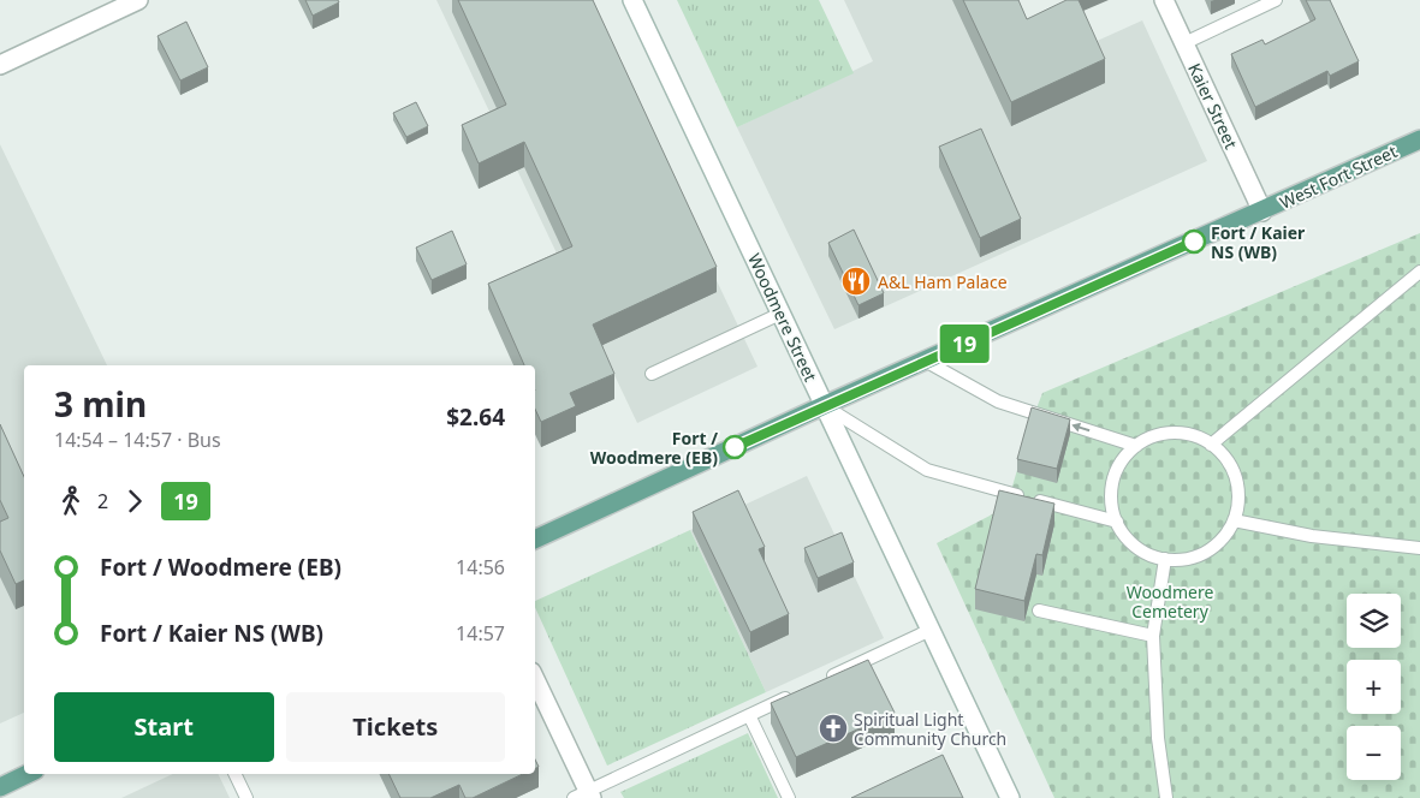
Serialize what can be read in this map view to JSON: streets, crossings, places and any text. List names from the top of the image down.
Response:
{
  "streets": {
    "main road": ["West Fort Street"],
    "street": ["Kaier Street", "Woodmere Street"]
  },
  "crossings": [
    ["Kaier Street", "West Fort Street"],
    ["West Fort Street", "Woodmere Street"]
  ],
  "parks": ["Woodmere Cemetery"],
  "places": {
    "other": ["Fort / Kaier NS (WB)", "Fort / Woodmere (EB)"],
    "restaurant": ["A&L Ham Palace"],
    "church": ["Spiritual Light Community Church"]
  },
  "lines": ["bus line 19"],
  "page": {
    "on_map": "19",
    "heading": ["3 min", "14:54 – 14:57 · Bus", "$2.64"],
    "legs": ["2", "19"],
    "list": [
      {
        "name": "Fort / Woodmere (EB)",
        "value": "14:56"
      },
      {
        "name": "Fort / Kaier NS (WB)",
        "value": "14:57"
      }
    ],
    "map_buttons": ["+", "−"],
    "buttons": ["Start", "Tickets"]
  }
}
